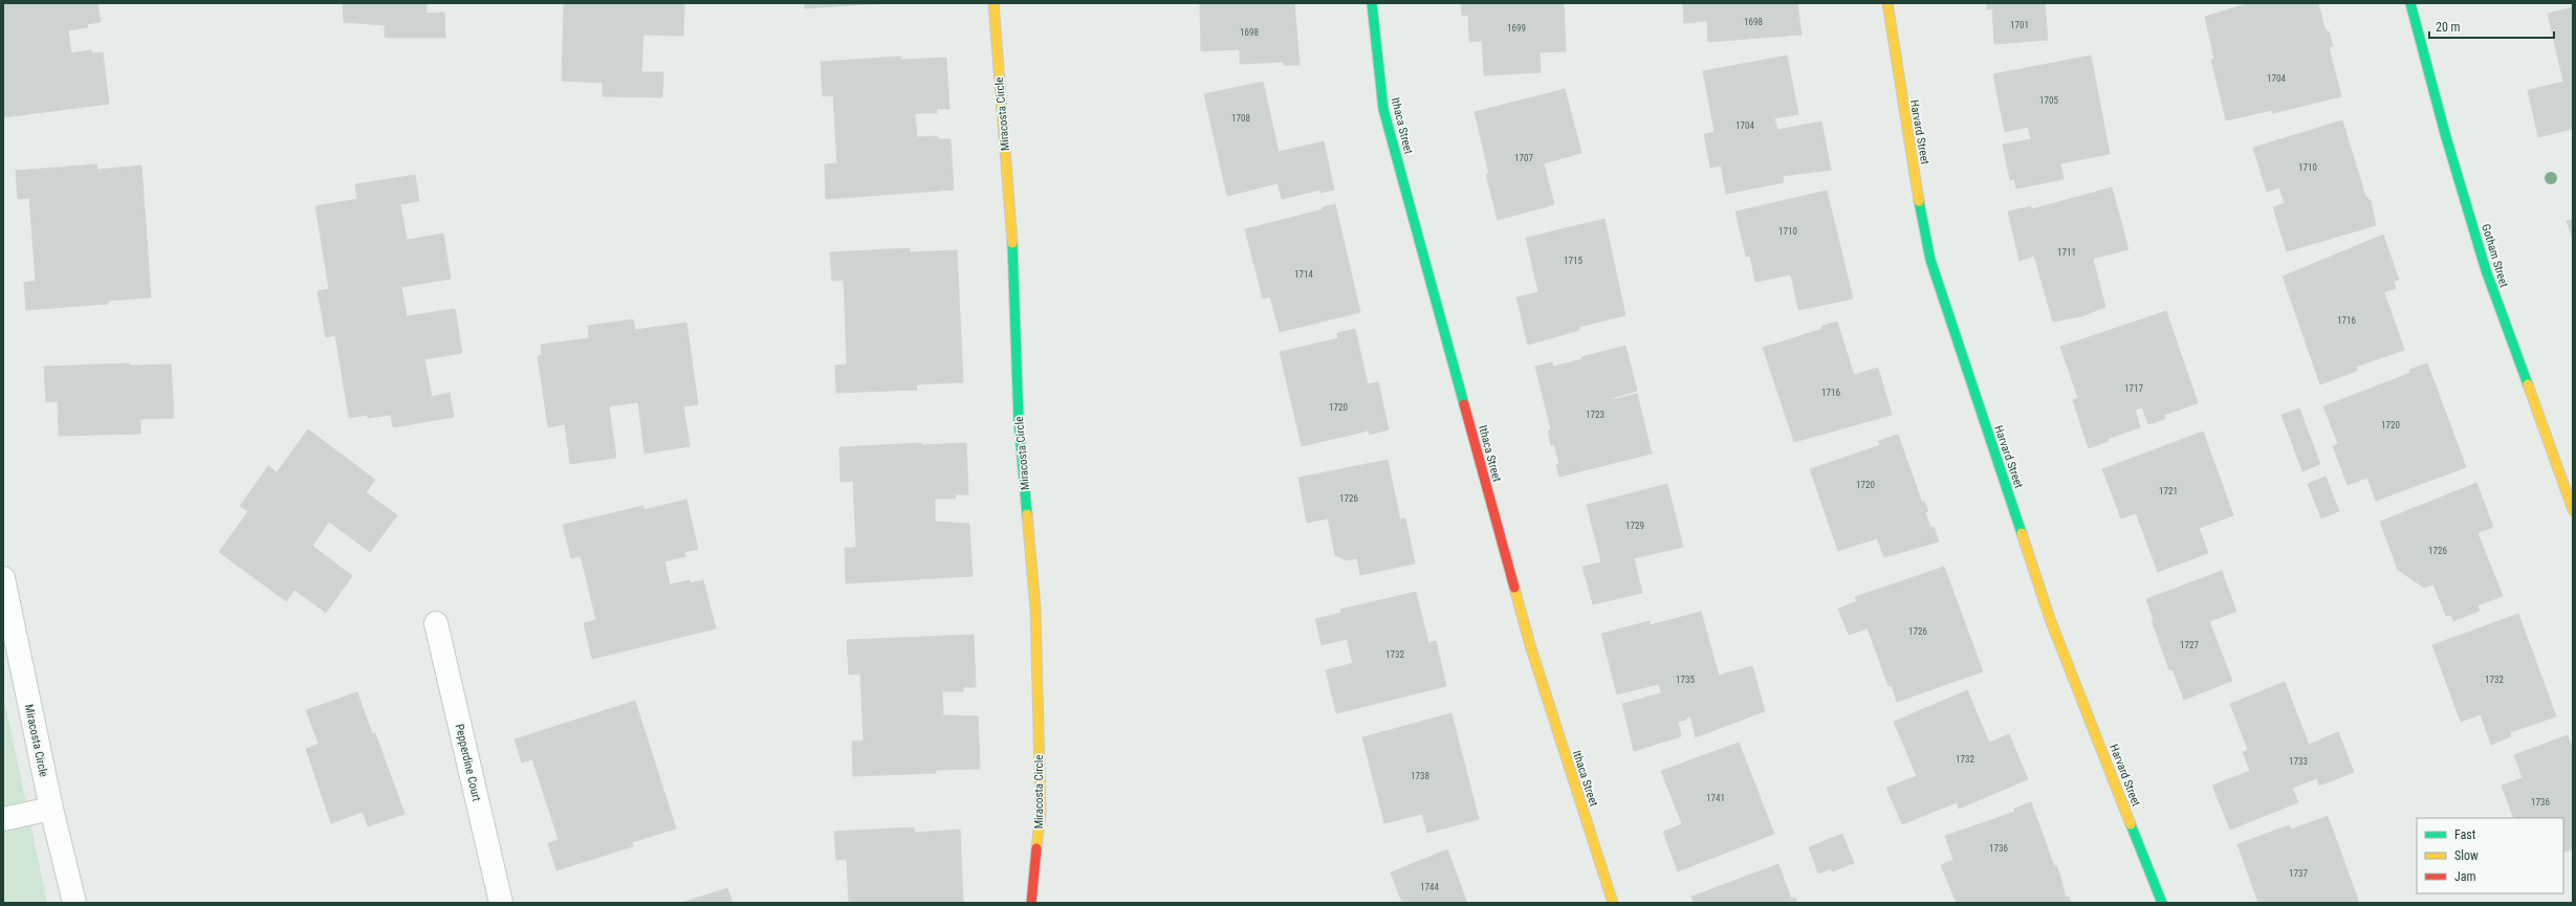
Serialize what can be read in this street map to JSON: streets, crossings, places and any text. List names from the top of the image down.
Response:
{
  "streets": {
    "street": [
      "Miracosta Circle",
      "Ithaca Street",
      "Harvard Street",
      "Gotham Street",
      "Pepperdine Court"
    ]
  },
  "house_numbers": [
    "1698",
    "1701",
    "1699",
    "1698",
    "1704",
    "1705",
    "1708",
    "1704",
    "1707",
    "1710",
    "1710",
    "1711",
    "1715",
    "1714",
    "1716",
    "1717",
    "1716",
    "1720",
    "1723",
    "1720",
    "1720",
    "1721",
    "1726",
    "1729",
    "1726",
    "1726",
    "1727",
    "1732",
    "1735",
    "1732",
    "1732",
    "1733",
    "1738",
    "1741",
    "1736",
    "1736",
    "1737",
    "1744"
  ],
  "legend": ["Fast", "Slow", "Jam"],
  "scale_bar": "20 m"
}
